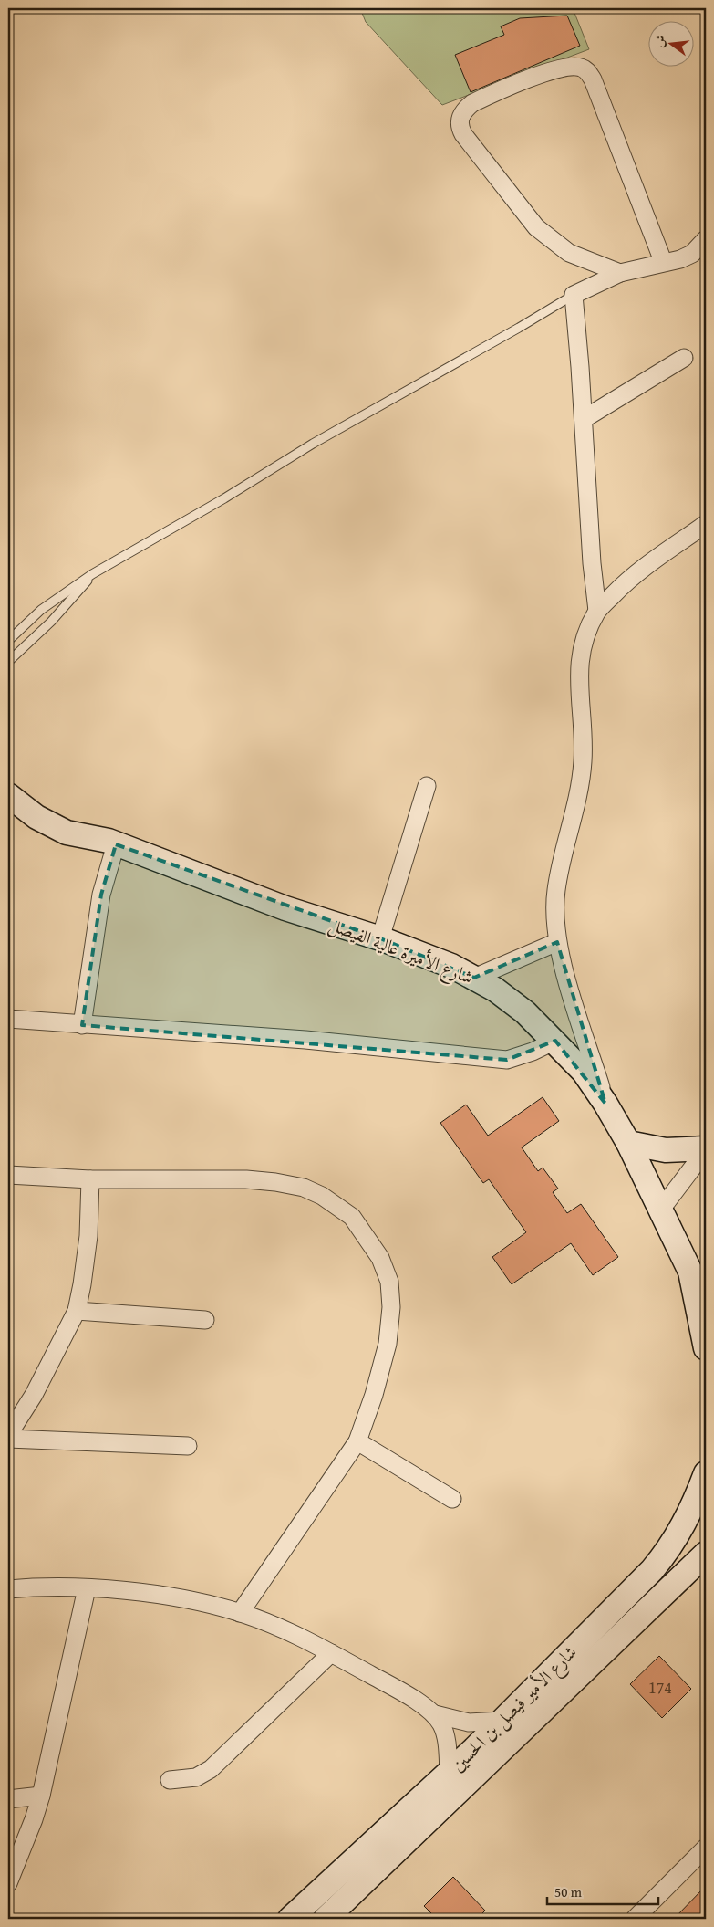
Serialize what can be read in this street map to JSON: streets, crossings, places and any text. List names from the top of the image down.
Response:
{
  "streets": {
    "street": ["شارع الأميرة عالية الفيصل", "شارع الأمير فيصل بن الحسين"]
  },
  "house_numbers": ["174"],
  "scale_bar": "50 m",
  "north": "left"
}
